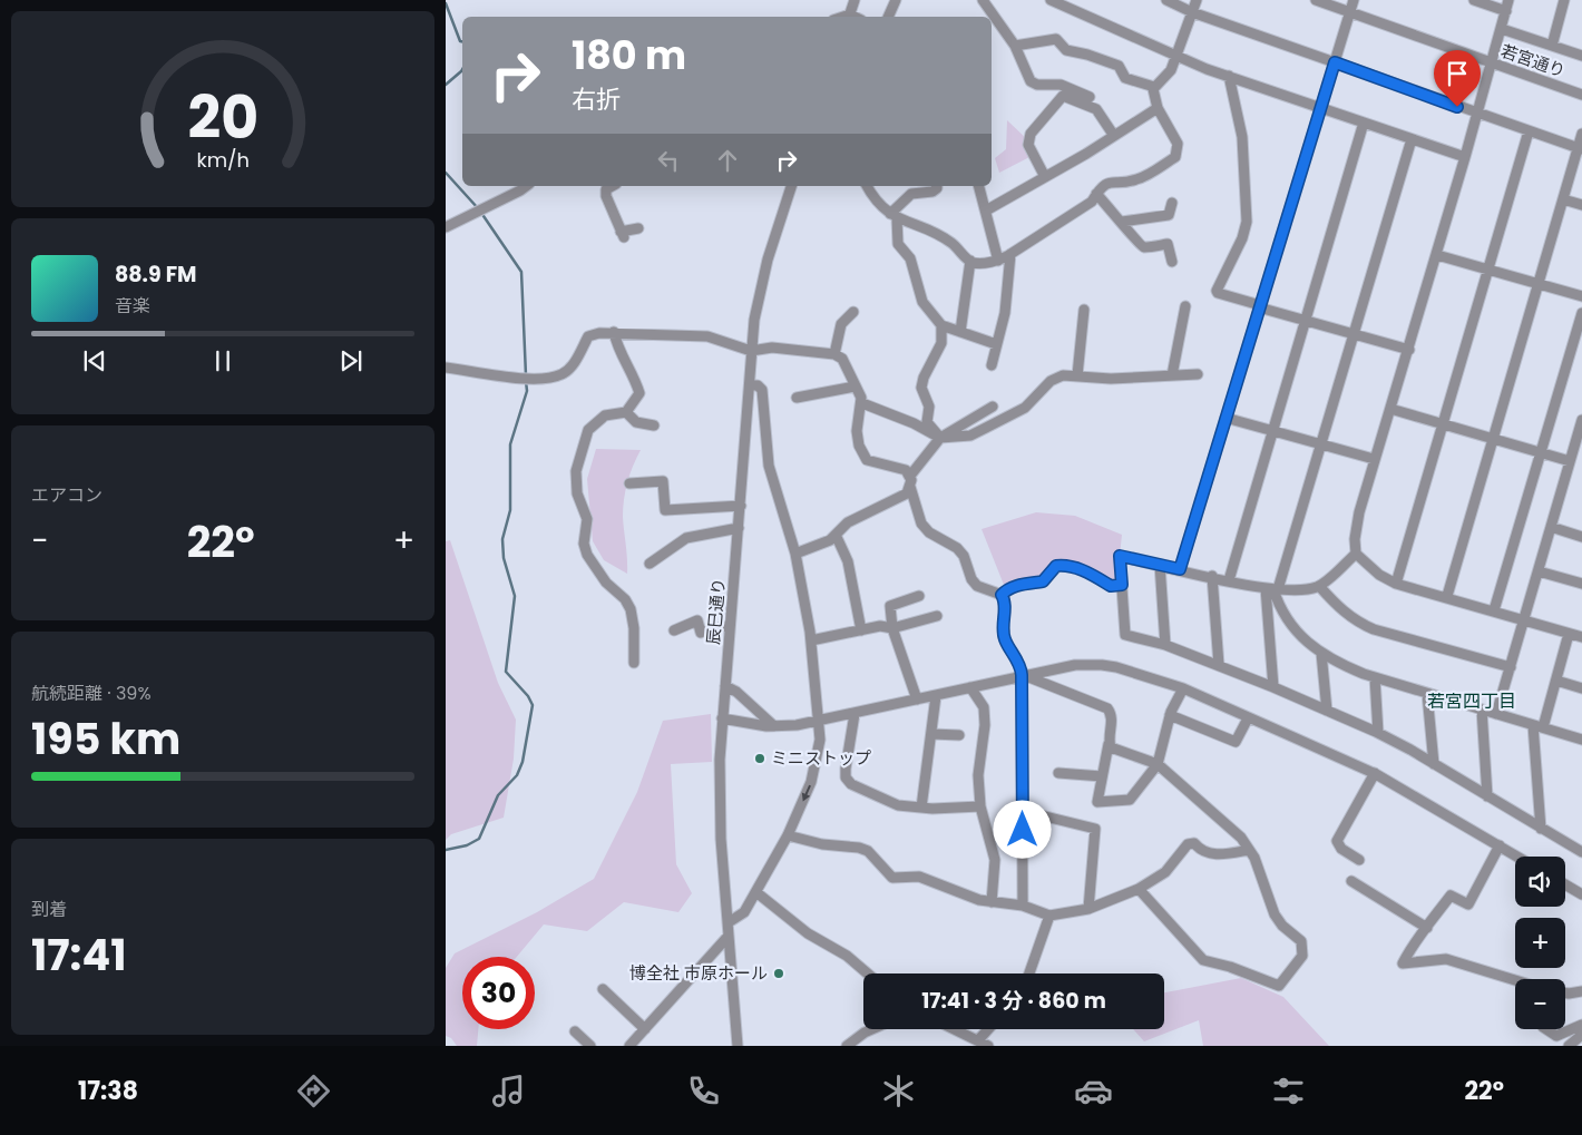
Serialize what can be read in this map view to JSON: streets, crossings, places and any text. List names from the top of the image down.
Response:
{
  "streets": {
    "street": ["若宮通り", "辰巳通り"]
  },
  "districts": ["若宮四丁目"],
  "places": ["ミニストップ", "博全社 市原ホール"],
  "page": {
    "turn": ["180 m", "右折"],
    "song": ["88.9 FM", "音楽"],
    "tile": [
      "エアコン",
      ["航続距離 · 39%", "195 km"],
      ["到着", "17:41"]
    ],
    "heat": ["−", "22°", "+"],
    "map_buttons": ["+", "−"],
    "limit": "30",
    "trip": "17:41 · 3 分 · 860 m",
    "tabs": ["17:38", "22°"],
    "gauge": ["20", "km/h"]
  }
}
